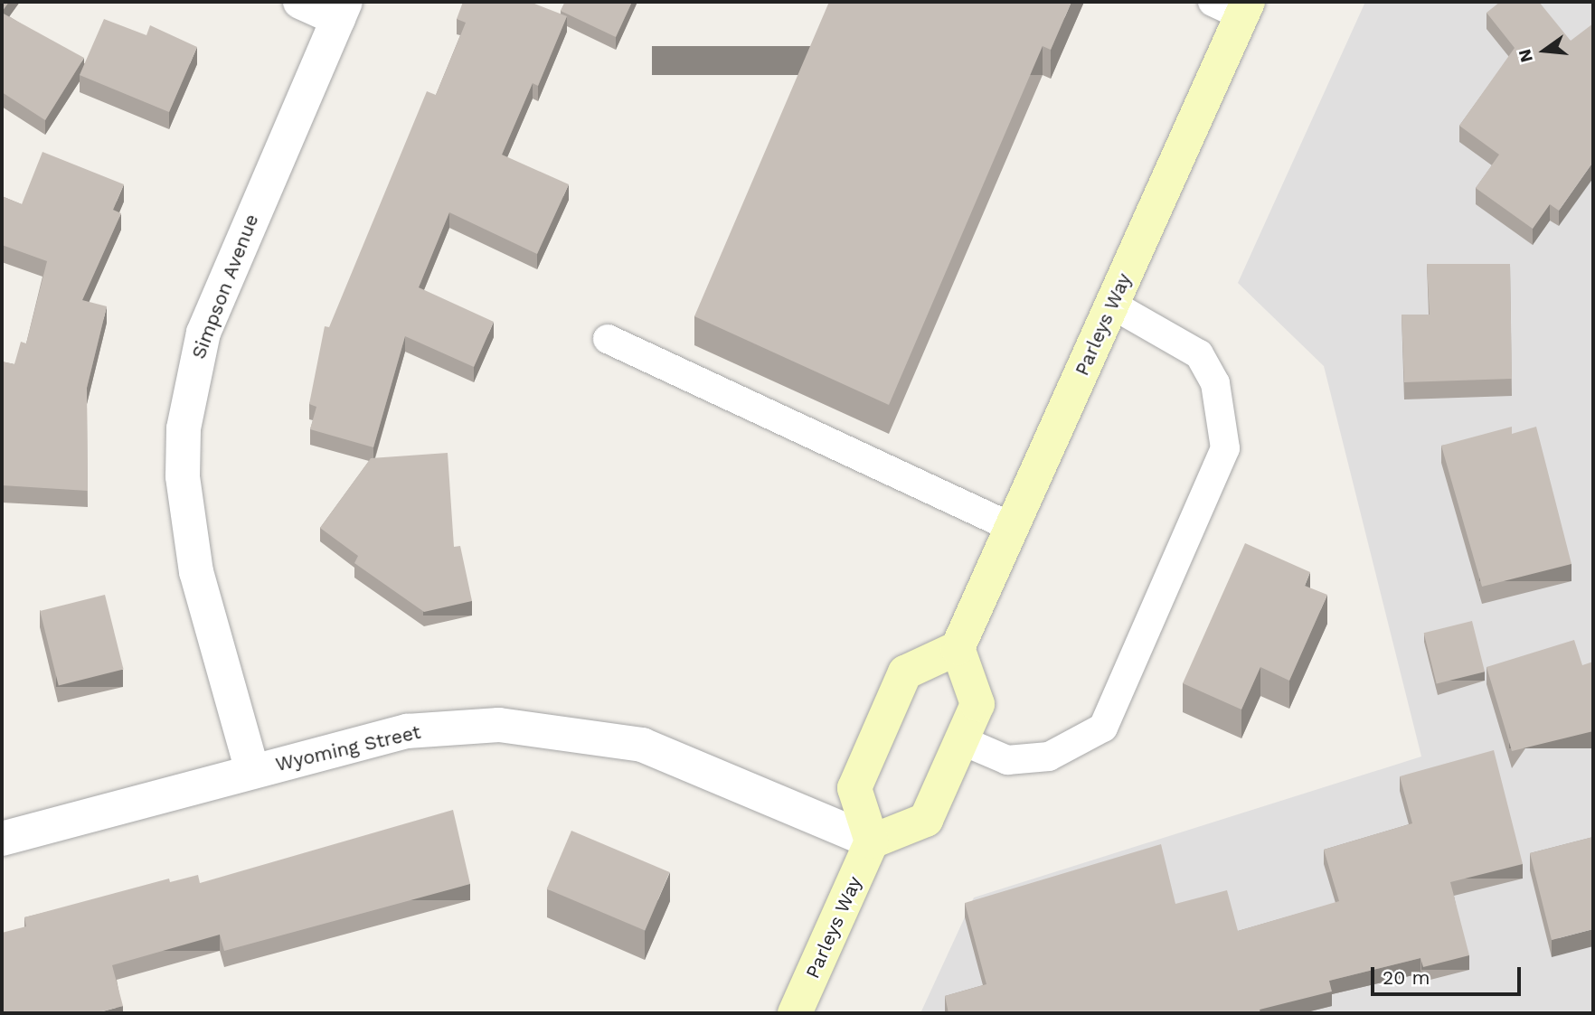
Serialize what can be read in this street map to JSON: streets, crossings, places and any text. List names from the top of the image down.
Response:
{
  "streets": {
    "main road": ["Parleys Way"],
    "street": ["Simpson Avenue", "Wyoming Street"]
  },
  "crossings": [
    ["Simpson Avenue", "Wyoming Street"],
    ["Parleys Way", "Wyoming Street"]
  ],
  "scale_bar": "20 m",
  "north": "left"
}
